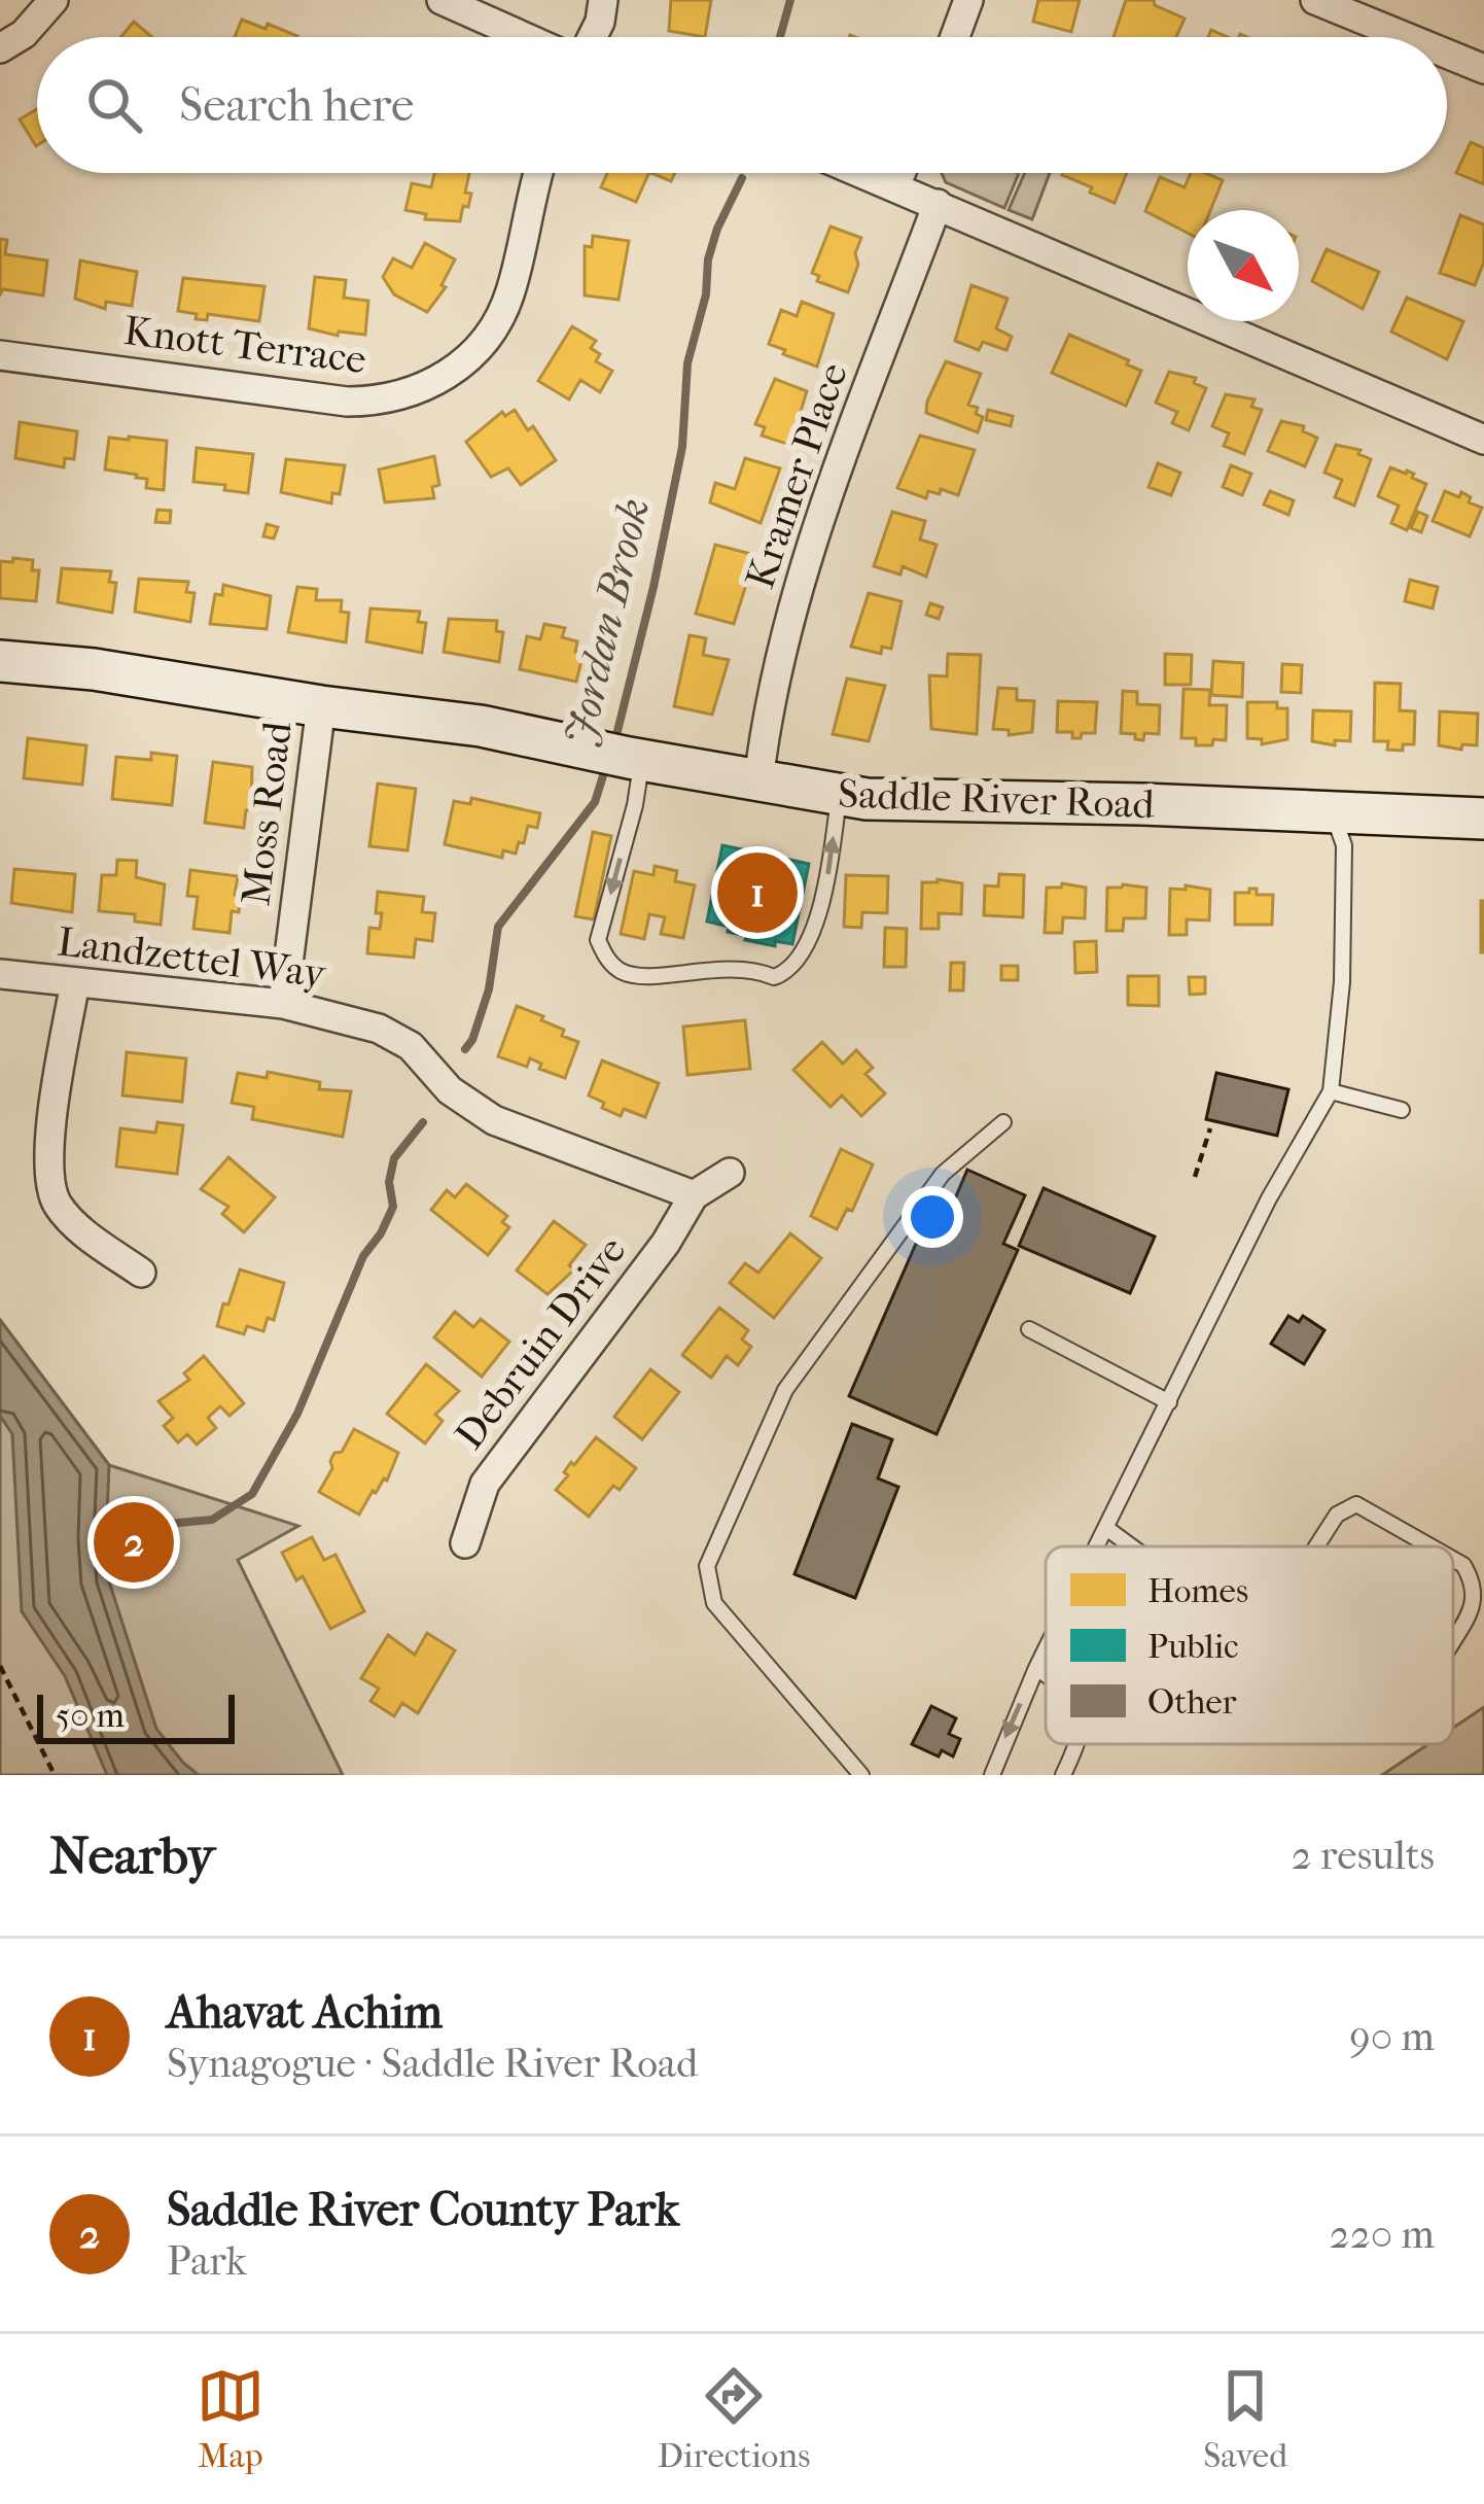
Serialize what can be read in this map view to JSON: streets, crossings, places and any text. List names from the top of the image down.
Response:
{
  "streets": {
    "main road": ["Saddle River Road"],
    "street": [
      "Knott Terrace",
      "Kramer Place",
      "Moss Road",
      "Landzettel Way",
      "Debruin Drive"
    ]
  },
  "crossings": [
    ["Kramer Place", "Saddle River Road"],
    ["Saddle River Road", "Moss Road"],
    ["Moss Road", "Landzettel Way"],
    ["Landzettel Way", "Debruin Drive"]
  ],
  "water": ["Jordan Brook"],
  "legend": ["Homes", "Public", "Other"],
  "scale_bar": "50 m",
  "north": "bottom right",
  "page": {
    "search": "Search here",
    "pins": ["1", "2"],
    "scale": "50 m",
    "heading": ["Nearby", "2 results"],
    "list": [
      {
        "mark": "1",
        "name": "Ahavat Achim",
        "note": "Synagogue · Saddle River Road",
        "value": "90 m"
      },
      {
        "mark": "2",
        "name": "Saddle River County Park",
        "note": "Park",
        "value": "220 m"
      }
    ],
    "nav": ["Map", "Directions", "Saved"]
  }
}
